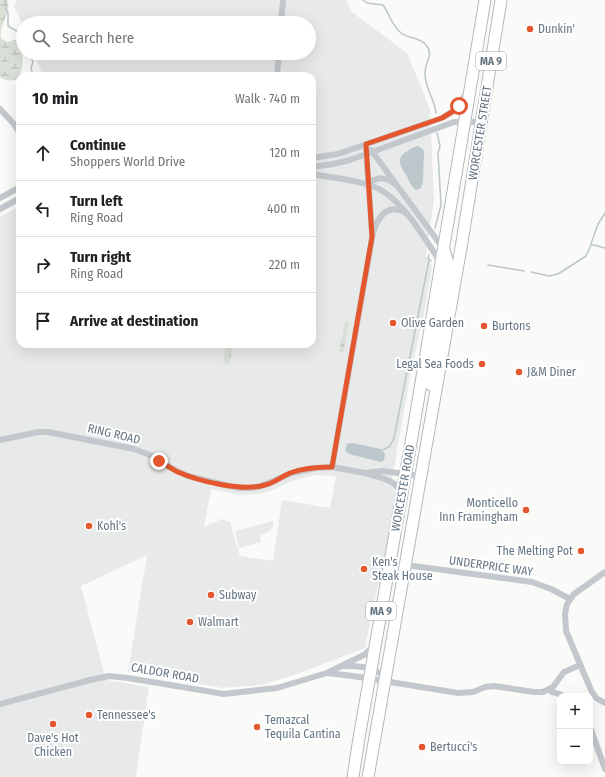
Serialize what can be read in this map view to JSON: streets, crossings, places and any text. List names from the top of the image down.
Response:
{
  "streets": {
    "highway": ["MA 9", "WORCESTER STREET", "WORCESTER ROAD"],
    "street": ["RING ROAD", "UNDERPRICE WAY", "CALDOR ROAD"]
  },
  "crossings": [
    ["WORCESTER STREET", "WORCESTER ROAD"],
    ["RING ROAD", "WORCESTER ROAD"],
    ["WORCESTER ROAD", "UNDERPRICE WAY"],
    ["WORCESTER ROAD", "CALDOR ROAD"]
  ],
  "places": [
    "Dunkin'",
    "Olive Garden",
    "Burtons",
    "Legal Sea Foods",
    "J&M Diner",
    "Monticello Inn Framingham",
    "Kohl's",
    "The Melting Pot",
    "Ken's Steak House",
    "Subway",
    "Walmart",
    "Tennessee's",
    "Dave's Hot Chicken",
    "Temazcal Tequila Cantina",
    "Bertucci's"
  ],
  "page": {
    "search": "Search here",
    "heading": ["10 min", "Walk · 740 m"],
    "list": [
      ["Continue", "Shoppers World Drive", "120 m"],
      ["Turn left", "Ring Road", "400 m"],
      ["Turn right", "Ring Road", "220 m"],
      "Arrive at destination"
    ],
    "map_buttons": ["+", "−"]
  }
}
